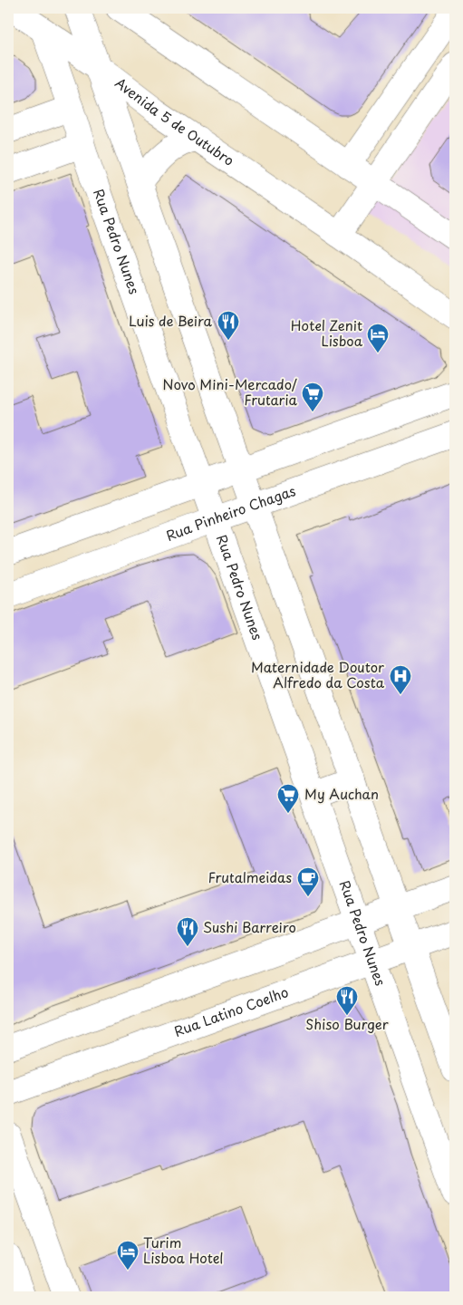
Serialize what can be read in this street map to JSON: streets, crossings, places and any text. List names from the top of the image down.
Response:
{
  "streets": {
    "street": [
      "Avenida 5 de Outubro",
      "Rua Pedro Nunes",
      "Rua Pinheiro Chagas",
      "Rua Latino Coelho"
    ]
  },
  "crossings": [
    ["Avenida 5 de Outubro", "Rua Pedro Nunes"],
    ["Rua Pedro Nunes", "Rua Pinheiro Chagas"],
    ["Rua Pedro Nunes", "Rua Latino Coelho"]
  ],
  "places": {
    "restaurant": ["Luis de Beira", "Sushi Barreiro", "Shiso Burger"],
    "hotel": ["Hotel Zenit Lisboa", "Turim Lisboa Hotel"],
    "supermarket": ["Novo Mini-Mercado/ Frutaria", "My Auchan"],
    "hospital": ["Maternidade Doutor Alfredo da Costa"],
    "cafe": ["Frutalmeidas"]
  }
}
